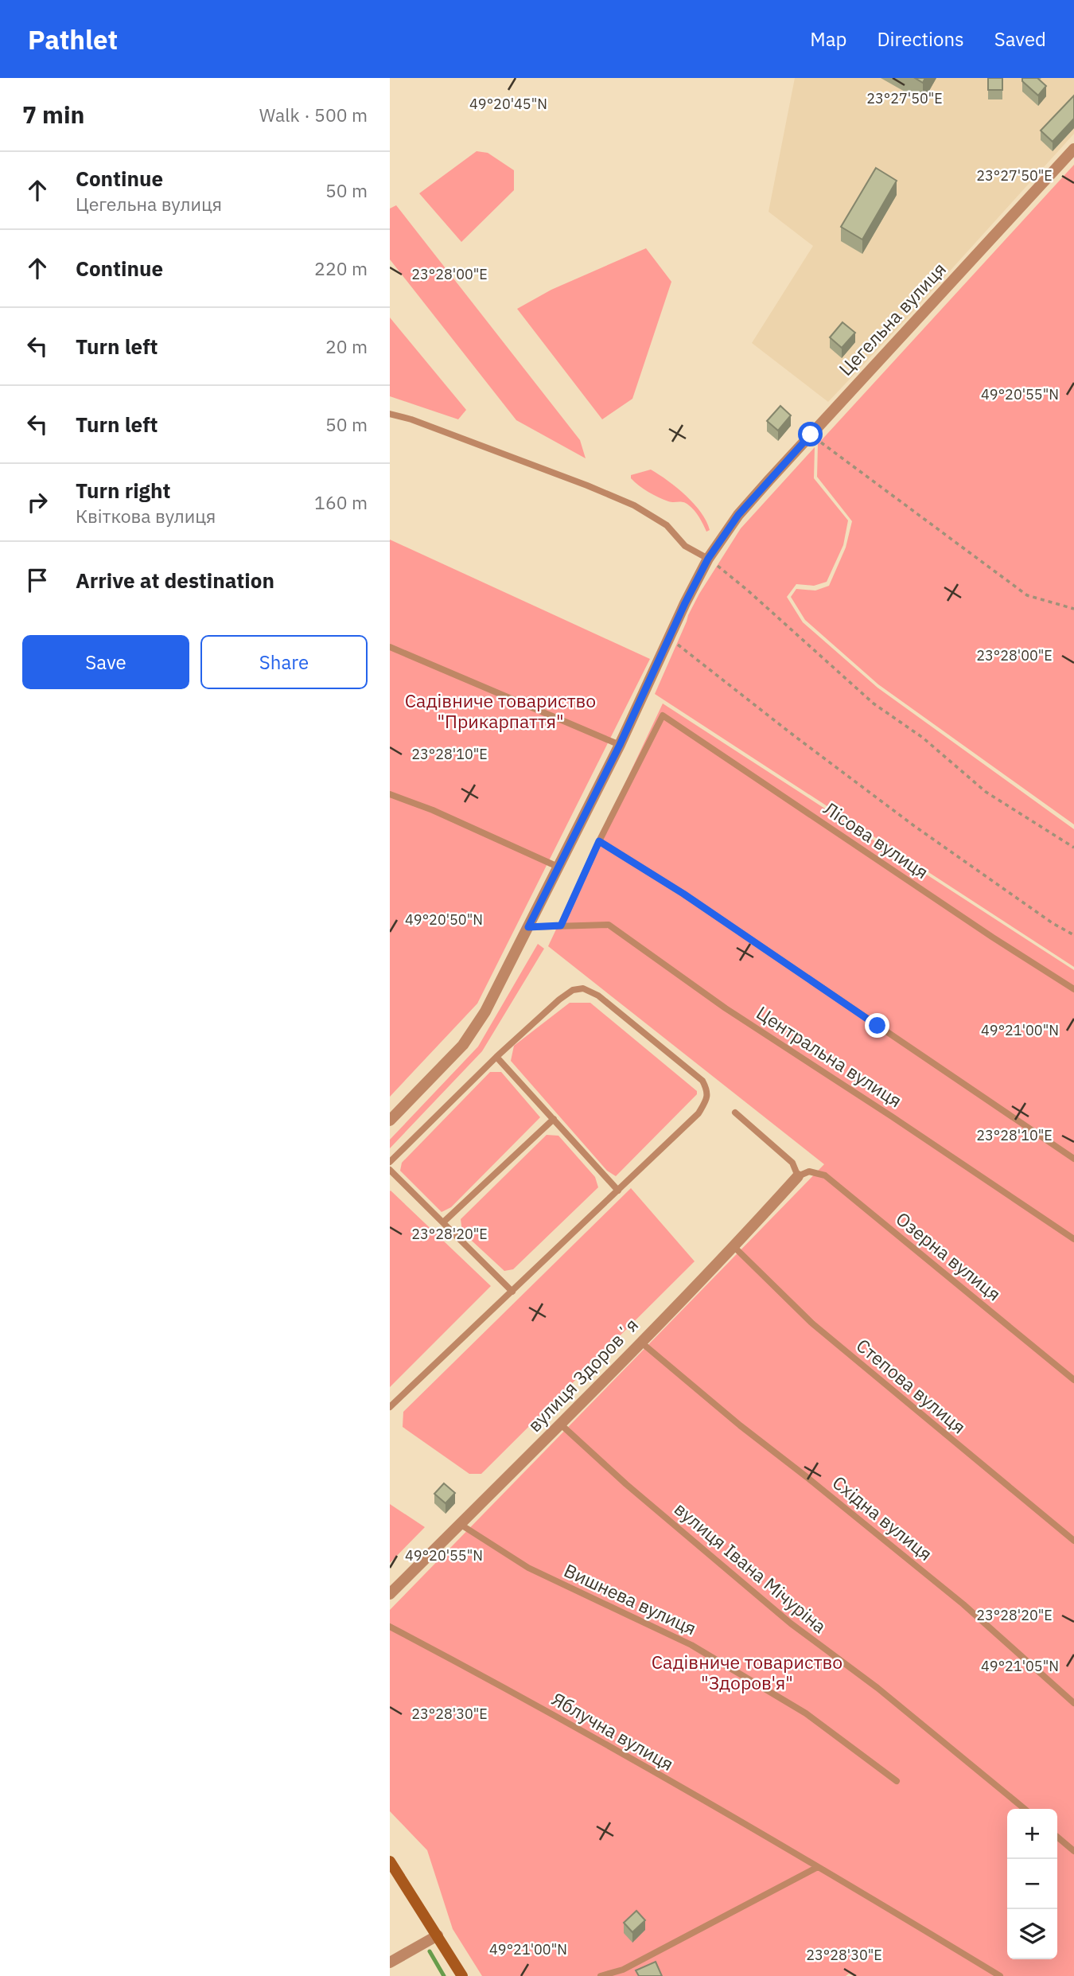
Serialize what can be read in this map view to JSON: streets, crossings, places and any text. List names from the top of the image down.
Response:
{
  "streets": {
    "street": ["Цегельна вулиця", "вулиця Здоровʼя"],
    "lane": [
      "Лісова вулиця",
      "Центральна вулиця",
      "Озерна вулиця",
      "Степова вулиця",
      "Східна вулиця",
      "вулиця Івана Мічуріна",
      "Вишнева вулиця",
      "Яблучна вулиця"
    ]
  },
  "crossings": [
    ["Цегельна вулиця", "Центральна вулиця"],
    ["Озерна вулиця", "вулиця Здоровʼя"],
    ["вулиця Здоровʼя", "Степова вулиця"],
    ["вулиця Здоровʼя", "Східна вулиця"],
    ["вулиця Здоровʼя", "вулиця Івана Мічуріна"],
    ["вулиця Здоровʼя", "Вишнева вулиця"]
  ],
  "parks": ["Садівниче товариство \"Прикарпаття\"", "Садівниче товариство \"Здоров'я\""],
  "page": {
    "header": "Pathlet",
    "nav": ["Map", "Directions", "Saved"],
    "heading": ["7 min", "Walk · 500 m"],
    "list": [
      ["Continue", "Цегельна вулиця", "50 m"],
      ["Continue", "220 m"],
      ["Turn left", "20 m"],
      ["Turn left", "50 m"],
      ["Turn right", "Квіткова вулиця", "160 m"],
      "Arrive at destination"
    ],
    "buttons": ["Save", "Share"],
    "map_buttons": ["+", "−"]
  },
  "coordinates": [
    "23°27'50\"E",
    "49°20'45\"N",
    "23°28'00\"E",
    "49°20'55\"N",
    "23°28'10\"E",
    "49°20'50\"N",
    "49°21'00\"N",
    "23°28'20\"E",
    "49°21'05\"N",
    "23°28'30\"E"
  ]
}
